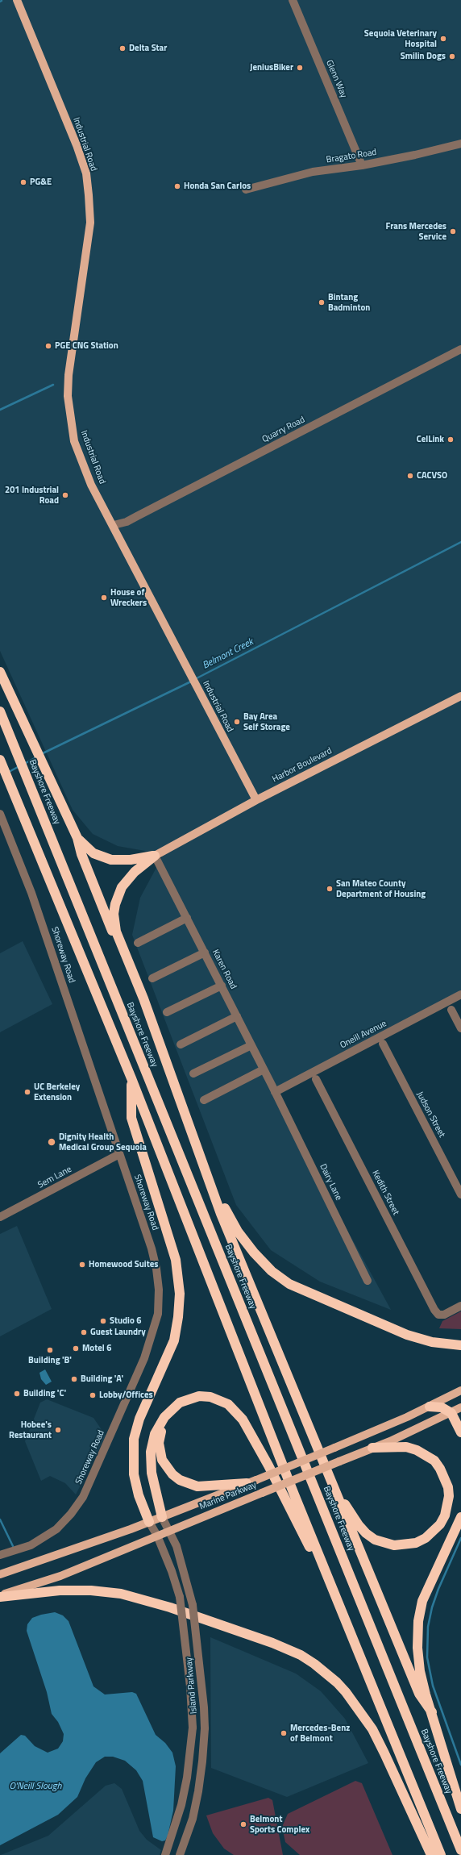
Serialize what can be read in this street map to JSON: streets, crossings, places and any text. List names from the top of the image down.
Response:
{
  "streets": {
    "highway": ["Bayshore Freeway"],
    "main road": ["Industrial Road", "Harbor Boulevard", "Marine Parkway"],
    "street": [
      "Glenn Way",
      "Bragato Road",
      "Quarry Road",
      "Shoreway Road",
      "Karen Road",
      "Oneill Avenue",
      "Judson Street",
      "Sem Lane",
      "Dairy Lane",
      "Kedith Street",
      "Island Parkway"
    ]
  },
  "crossings": [
    ["Glenn Way", "Bragato Road"],
    ["Industrial Road", "Quarry Road"],
    ["Industrial Road", "Harbor Boulevard"],
    ["Harbor Boulevard", "Karen Road"],
    ["Shoreway Road", "Sem Lane"],
    ["Karen Road", "Oneill Avenue"],
    ["Karen Road", "Dairy Lane"],
    ["Oneill Avenue", "Dairy Lane"],
    ["Marine Parkway", "Island Parkway"]
  ],
  "water": ["Belmont Creek", "O'Neill Slough"],
  "places": [
    "Sequoia Veterinary Hospital",
    "Delta Star",
    "Smilin Dogs",
    "JeniusBiker",
    "PG&E",
    "Honda San Carlos",
    "Frans Mercedes Service",
    "Bintang Badminton",
    "PGE CNG Station",
    "CelLink",
    "CACVSO",
    "201 Industrial Road",
    "House of Wreckers",
    "Bay Area Self Storage",
    "San Mateo County Department of Housing",
    "UC Berkeley Extension",
    "Dignity Health Medical Group Sequoia",
    "Homewood Suites",
    "Studio 6",
    "Guest Laundry",
    "Motel 6",
    "Building 'B'",
    "Building 'A'",
    "Building 'C'",
    "Lobby/Offices",
    "Hobee's Restaurant",
    "Mercedes-Benz of Belmont",
    "Belmont Sports Complex"
  ]
}
